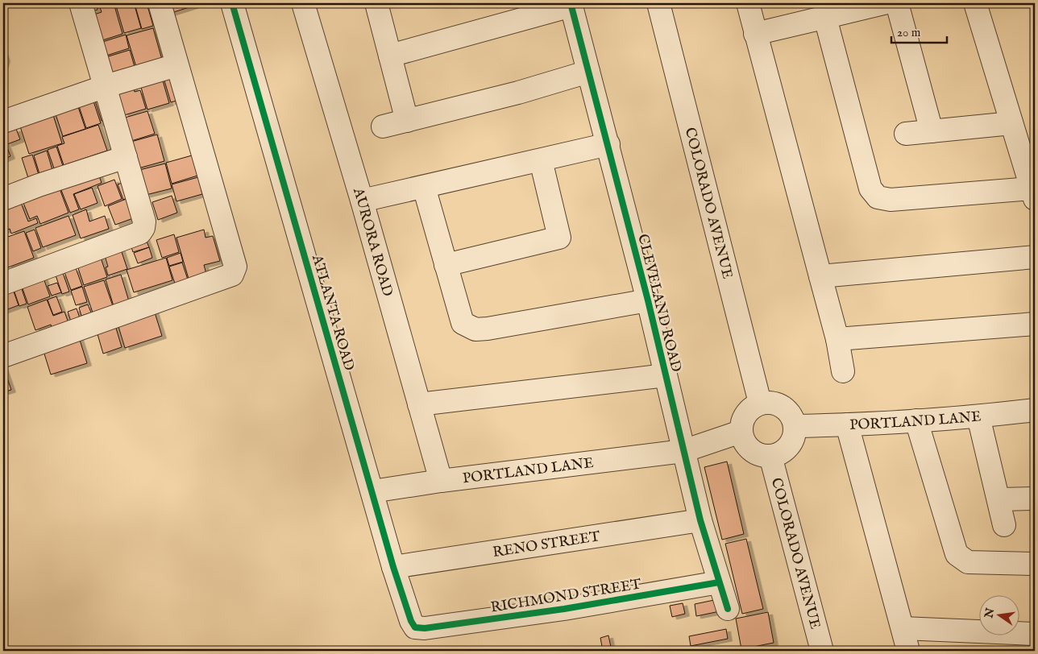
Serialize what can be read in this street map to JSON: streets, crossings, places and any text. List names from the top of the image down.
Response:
{
  "streets": {
    "street": [
      "COLORADO AVENUE",
      "AURORA ROAD",
      "CLEVELAND ROAD",
      "ATLANTA ROAD",
      "PORTLAND LANE",
      "RENO STREET",
      "RICHMOND STREET"
    ]
  },
  "crossings": [
    ["COLORADO AVENUE", "PORTLAND LANE"],
    ["AURORA ROAD", "PORTLAND LANE"],
    ["CLEVELAND ROAD", "PORTLAND LANE"],
    ["CLEVELAND ROAD", "RENO STREET"],
    ["CLEVELAND ROAD", "RICHMOND STREET"],
    ["ATLANTA ROAD", "PORTLAND LANE"],
    ["ATLANTA ROAD", "RENO STREET"],
    ["ATLANTA ROAD", "RICHMOND STREET"]
  ],
  "scale_bar": "20 m",
  "north": "left"
}
